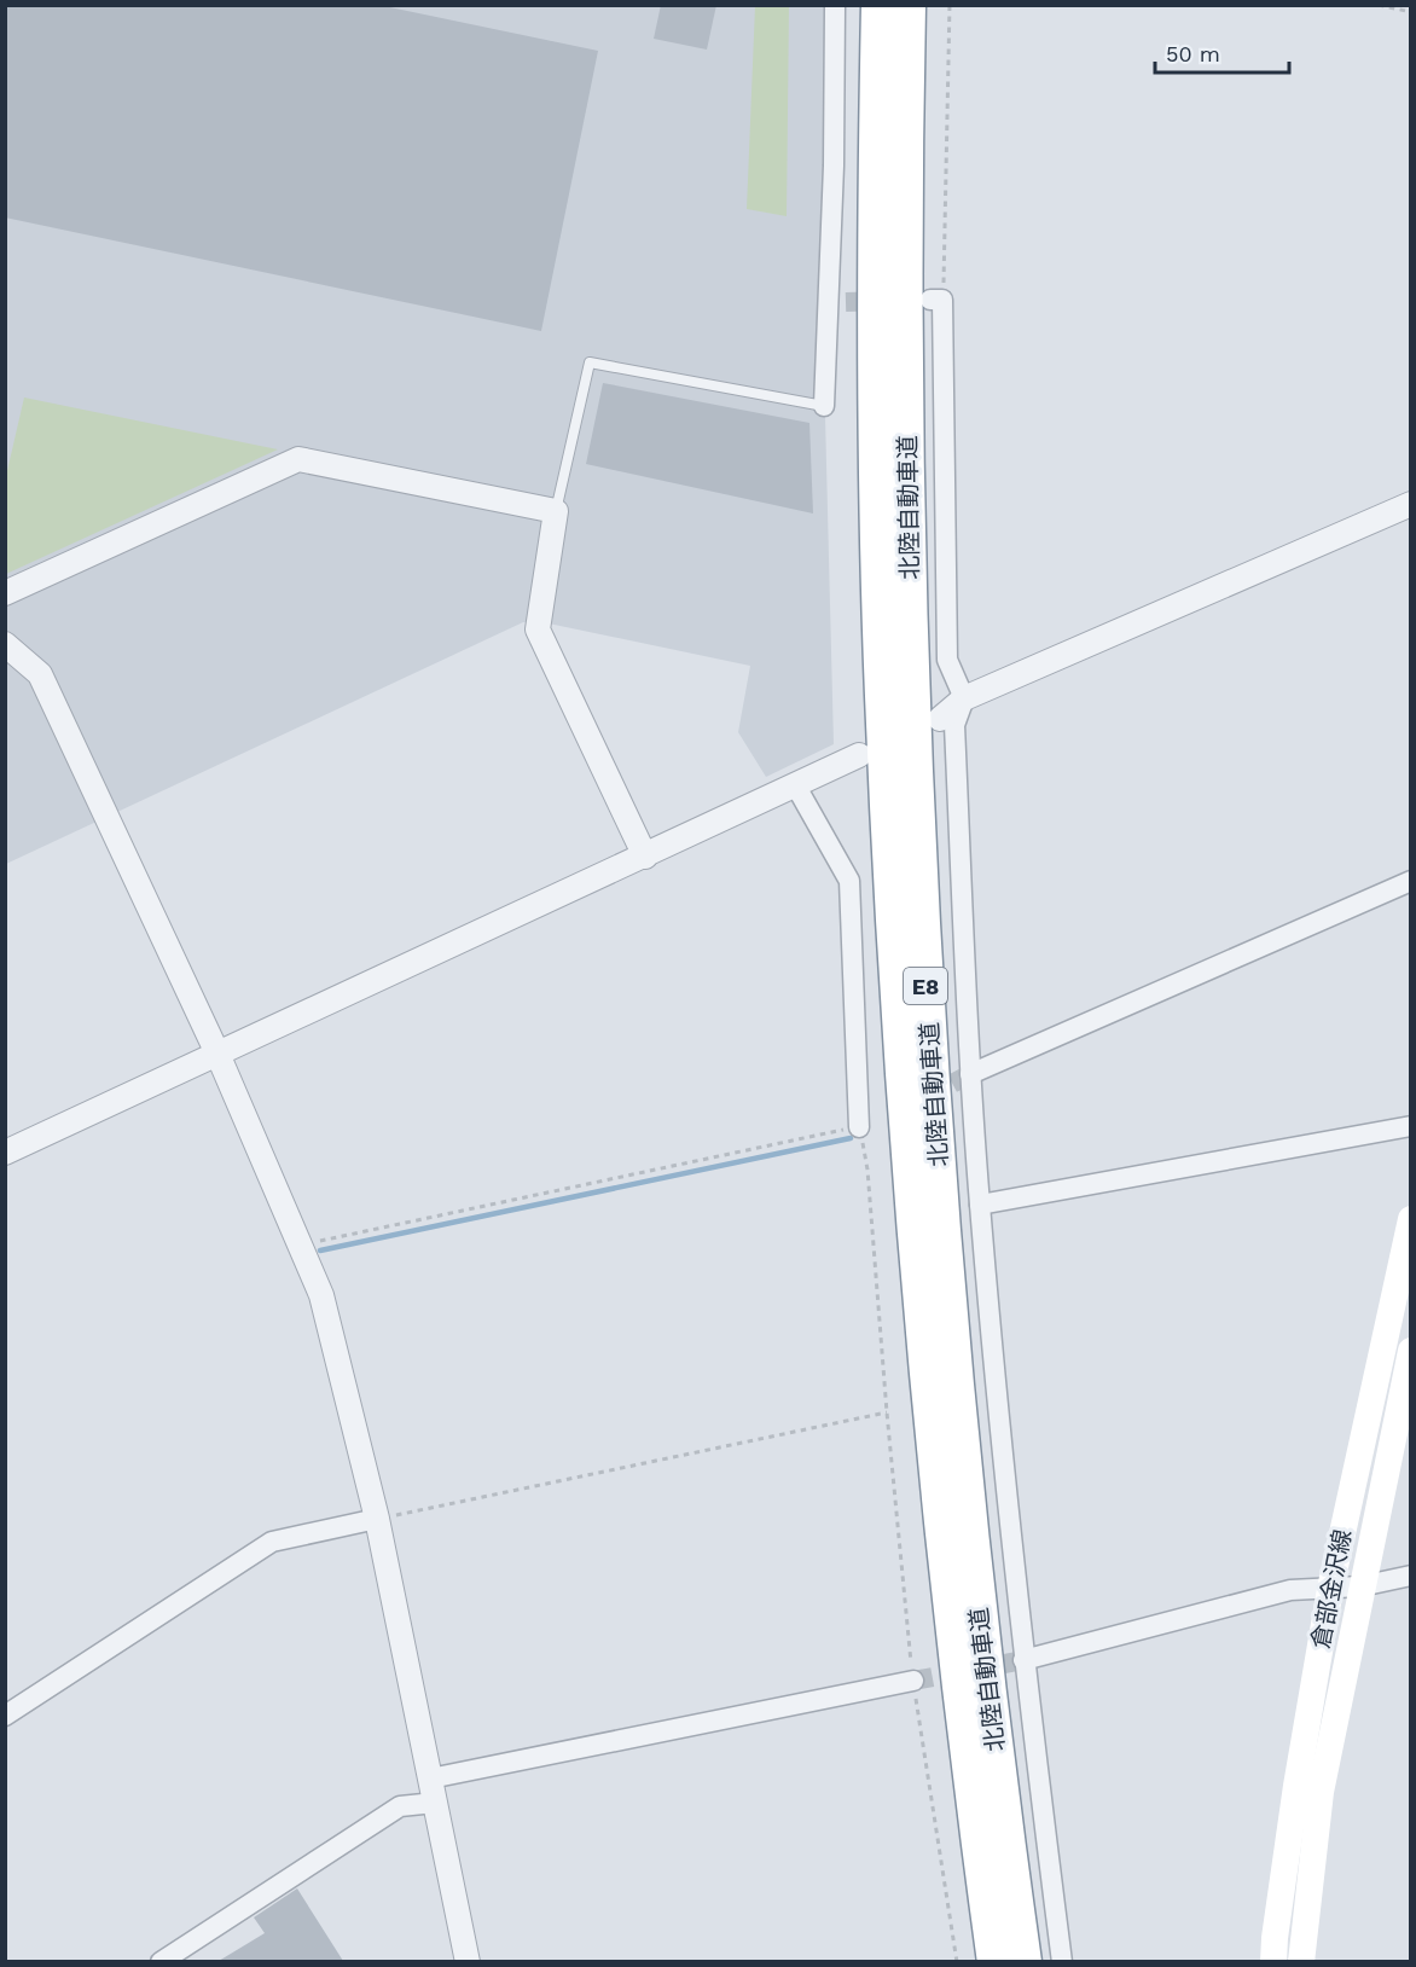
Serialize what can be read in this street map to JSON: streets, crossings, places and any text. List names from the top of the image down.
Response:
{
  "streets": {
    "highway": ["北陸自動車道", "E8"],
    "main road": ["倉部金沢線"]
  },
  "scale_bar": "50 m"
}
